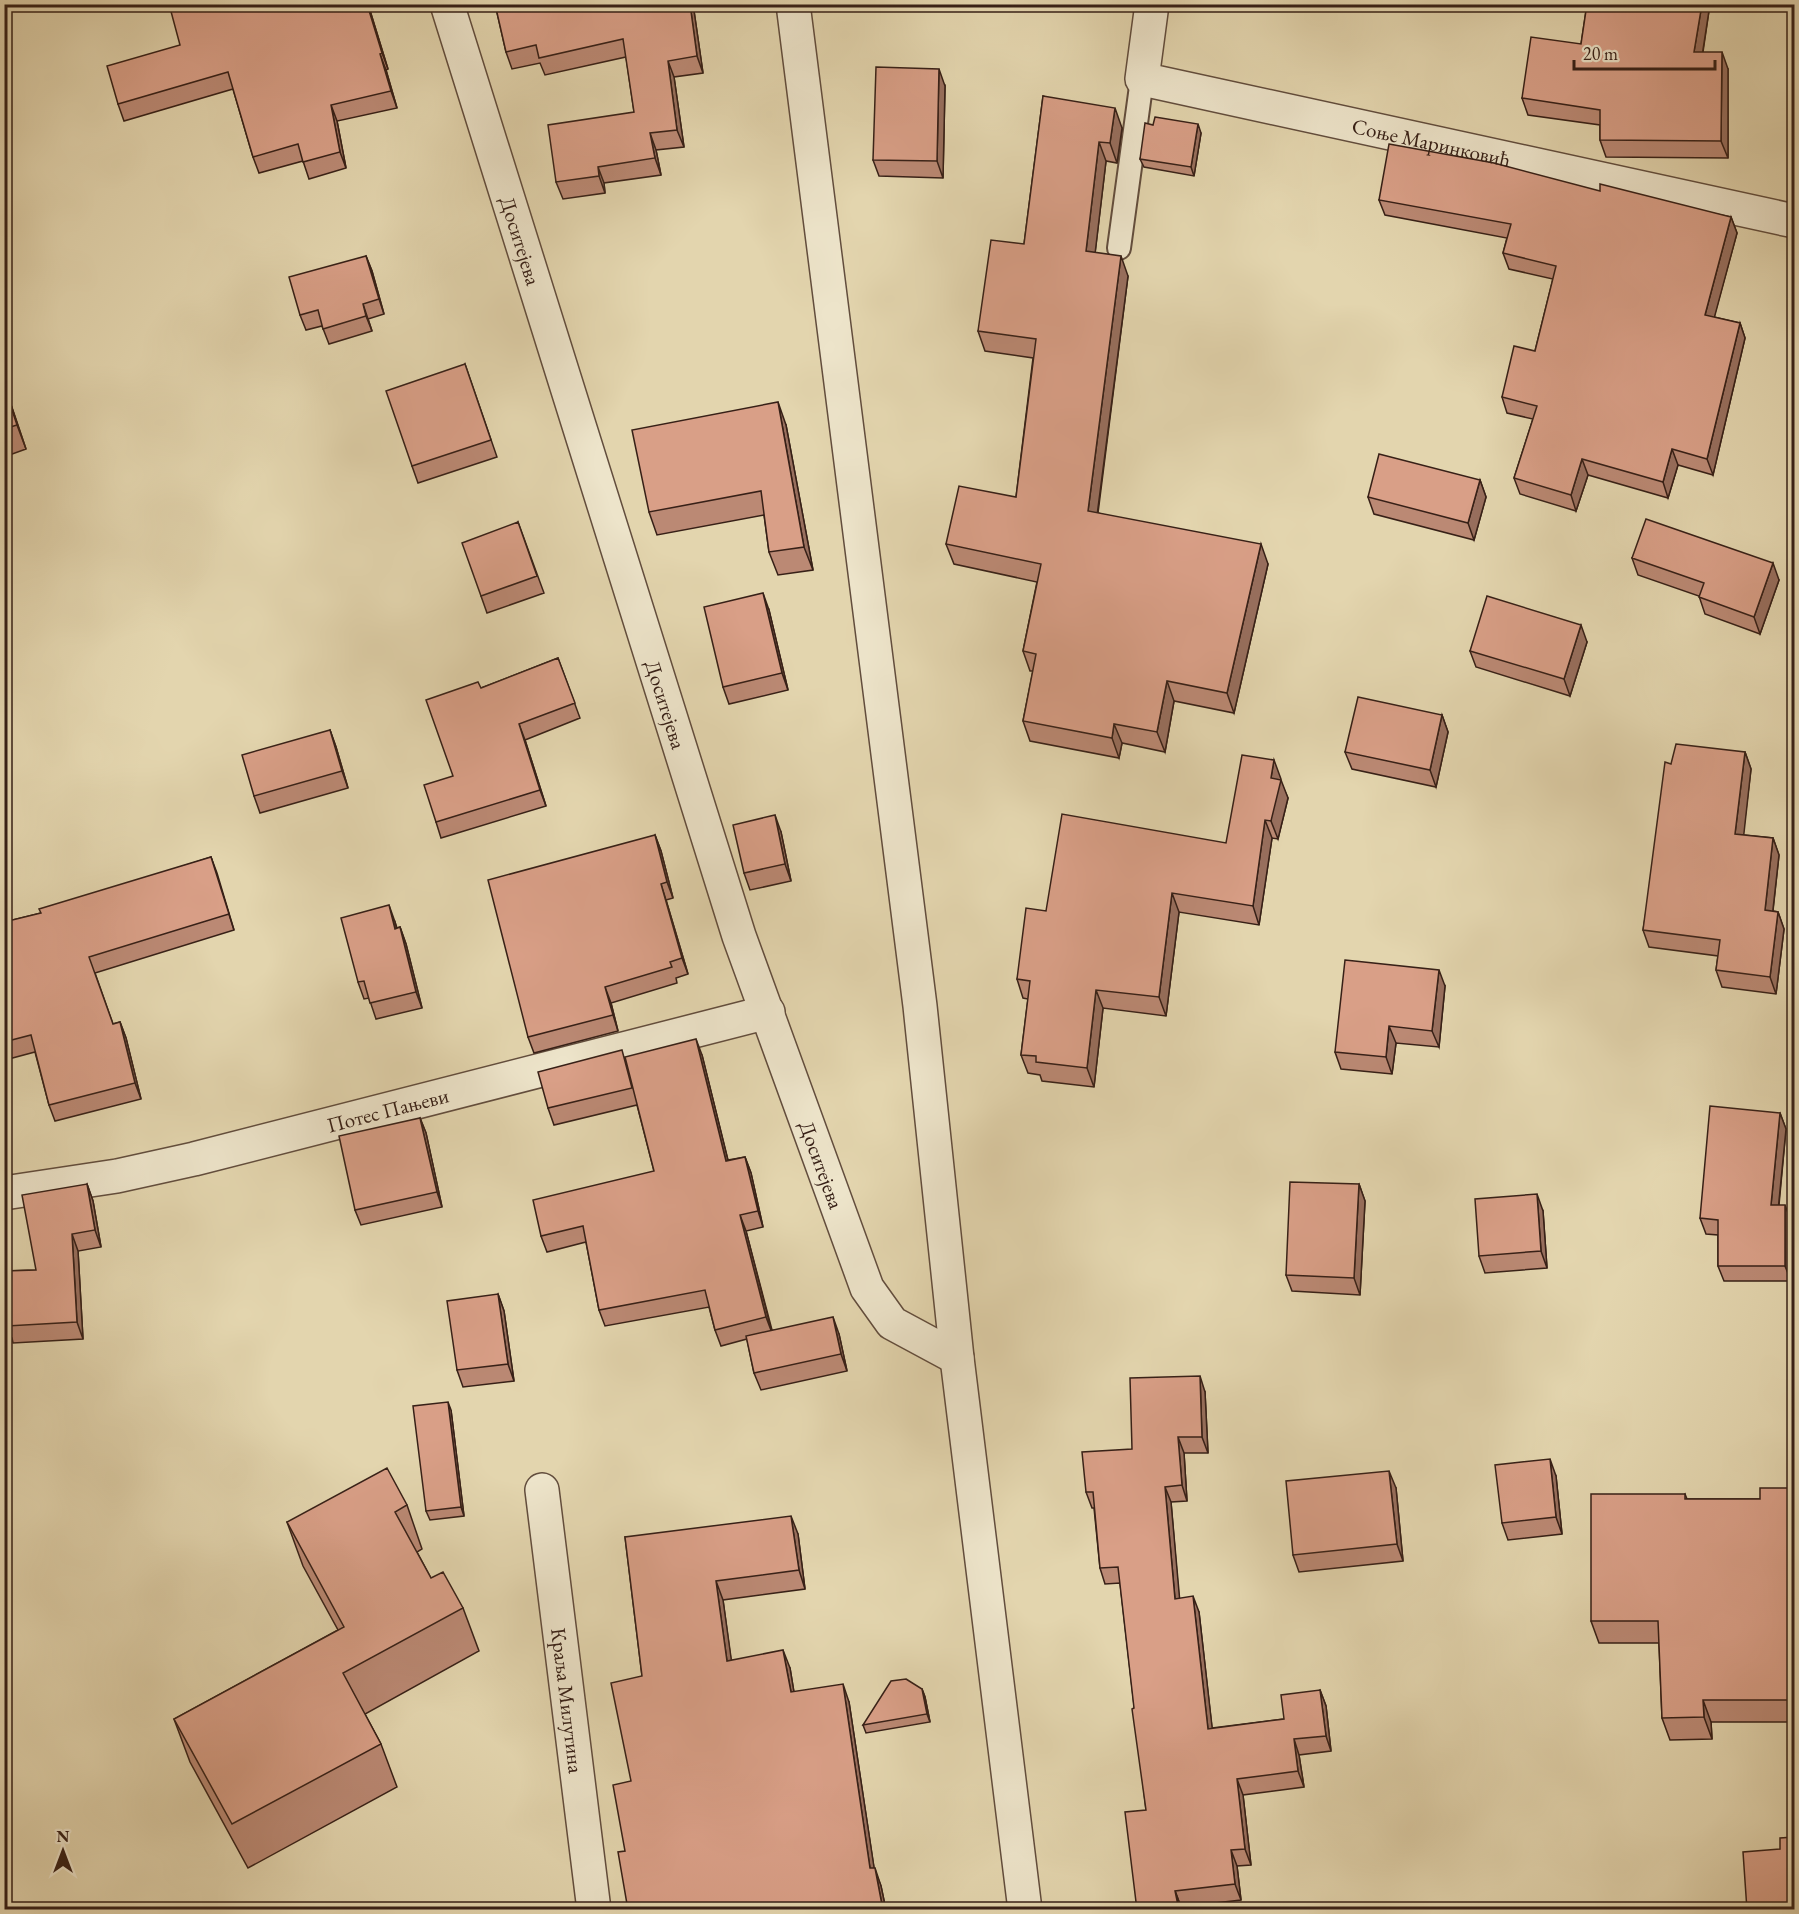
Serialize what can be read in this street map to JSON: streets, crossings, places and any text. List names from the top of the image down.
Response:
{
  "streets": {
    "street": [
      "Соње Маринковић",
      "Доситејева",
      "Потес Пањеви",
      "Краља Милутина"
    ]
  },
  "crossings": [
    ["Доситејева", "Потес Пањеви"]
  ],
  "scale_bar": "20 m",
  "north": "top"
}
